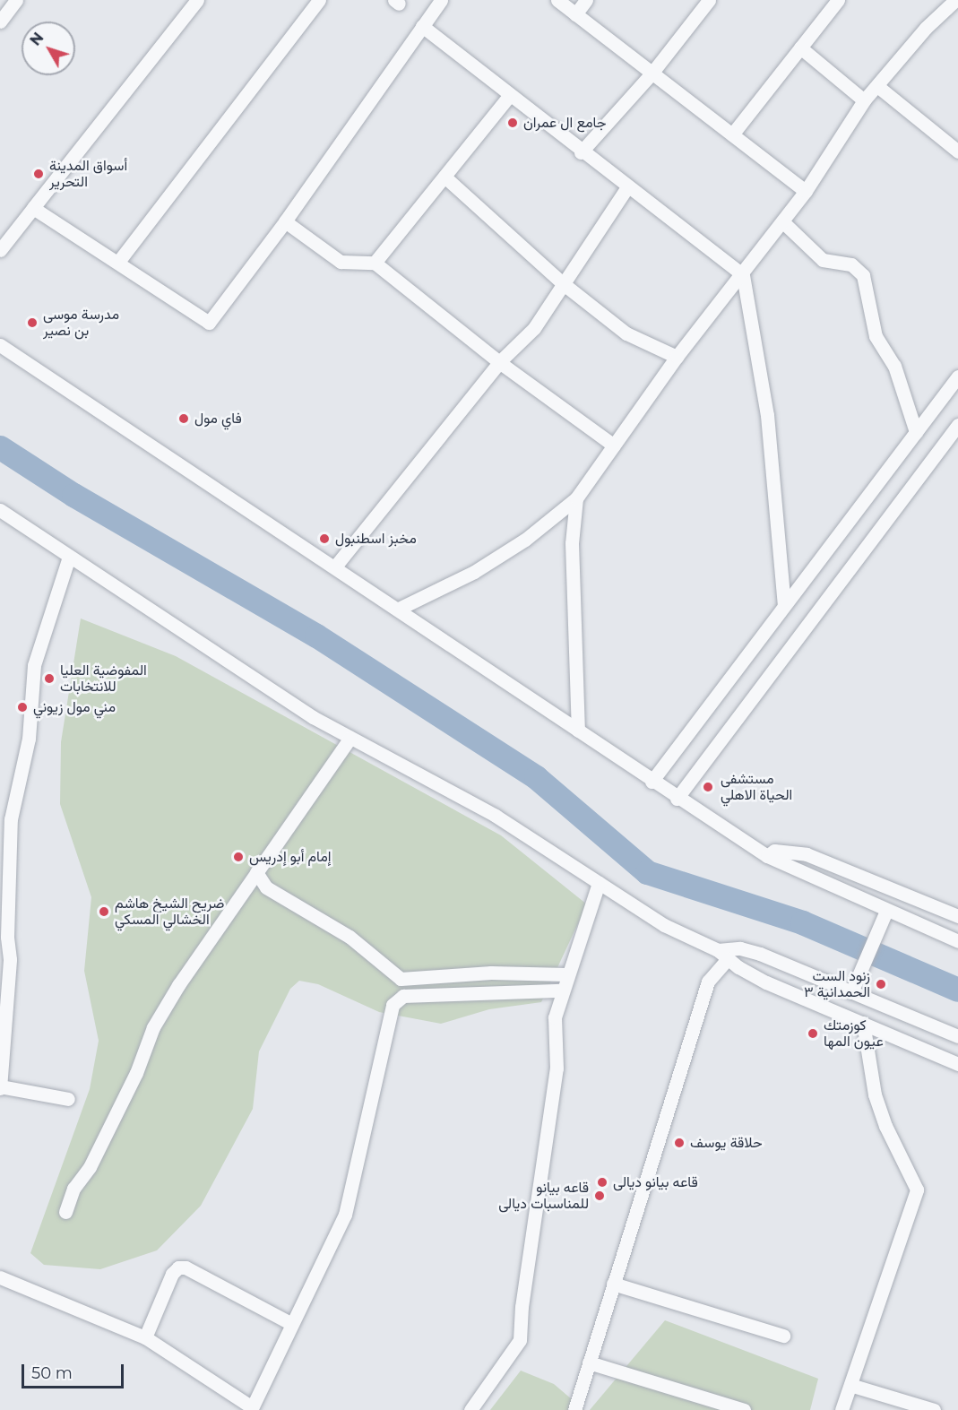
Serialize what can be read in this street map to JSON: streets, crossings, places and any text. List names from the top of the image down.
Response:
{
  "places": [
    "جامع ال عمران",
    "أسواق المدينة التحرير",
    "مدرسة موسى بن نصير",
    "فاي مول",
    "مخبز اسطنبول",
    "المفوضية العليا للانتخابات",
    "مني مول زيوني",
    "مستشفى الحياة الاهلي",
    "إمام أبو إدريس",
    "ضريح الشيخ هاشم الخشالي المسكي",
    "زنود الست الحمدانية ٣",
    "كوزمتك عيون المها",
    "حلاقة يوسف",
    "قاعه بيانو ديالى",
    "قاعه بيانو للمناسبات ديالى"
  ],
  "scale_bar": "50 m",
  "north": "top left"
}
